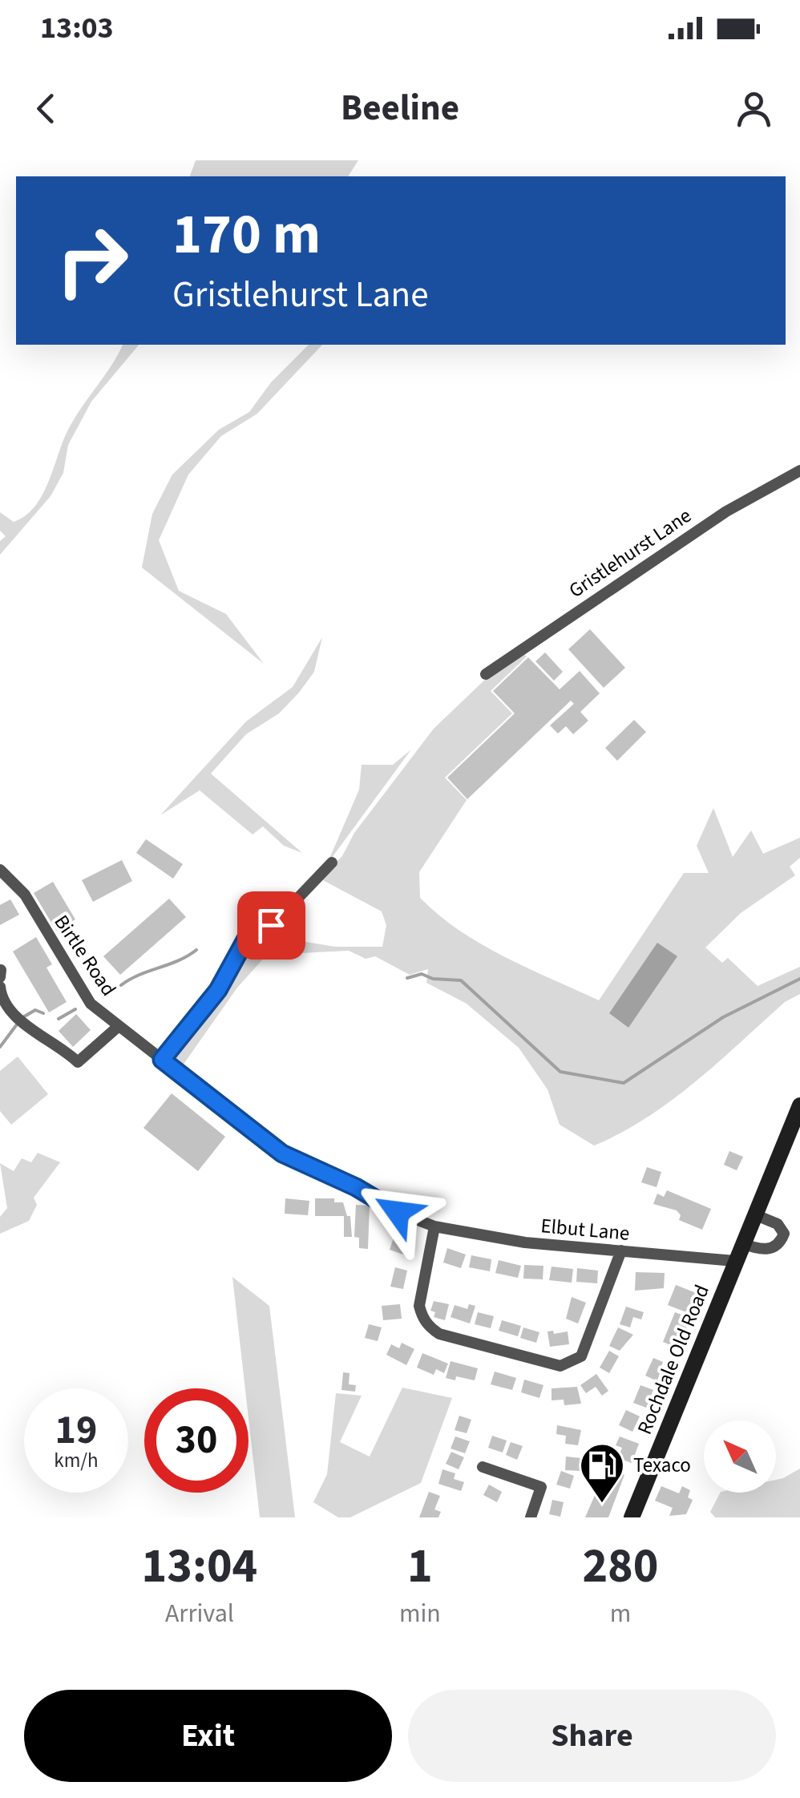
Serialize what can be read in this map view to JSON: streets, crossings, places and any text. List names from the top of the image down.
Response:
{
  "streets": {
    "main road": ["Rochdale Old Road"],
    "street": ["Gristlehurst Lane", "Birtle Road", "Elbut Lane"]
  },
  "crossings": [
    ["Birtle Road", "Elbut Lane"],
    ["Elbut Lane", "Rochdale Old Road"]
  ],
  "places": {
    "fuel station": ["Texaco"]
  },
  "north": "top left",
  "page": {
    "status": "13:03",
    "header": "Beeline",
    "turn": ["170 m", "Gristlehurst Lane"],
    "speed": "19 km/h",
    "limit": "30",
    "eta": [
      "13:04",
      "Arrival",
      "1",
      "min",
      "280",
      "m"
    ],
    "buttons": ["Exit", "Share"]
  }
}
